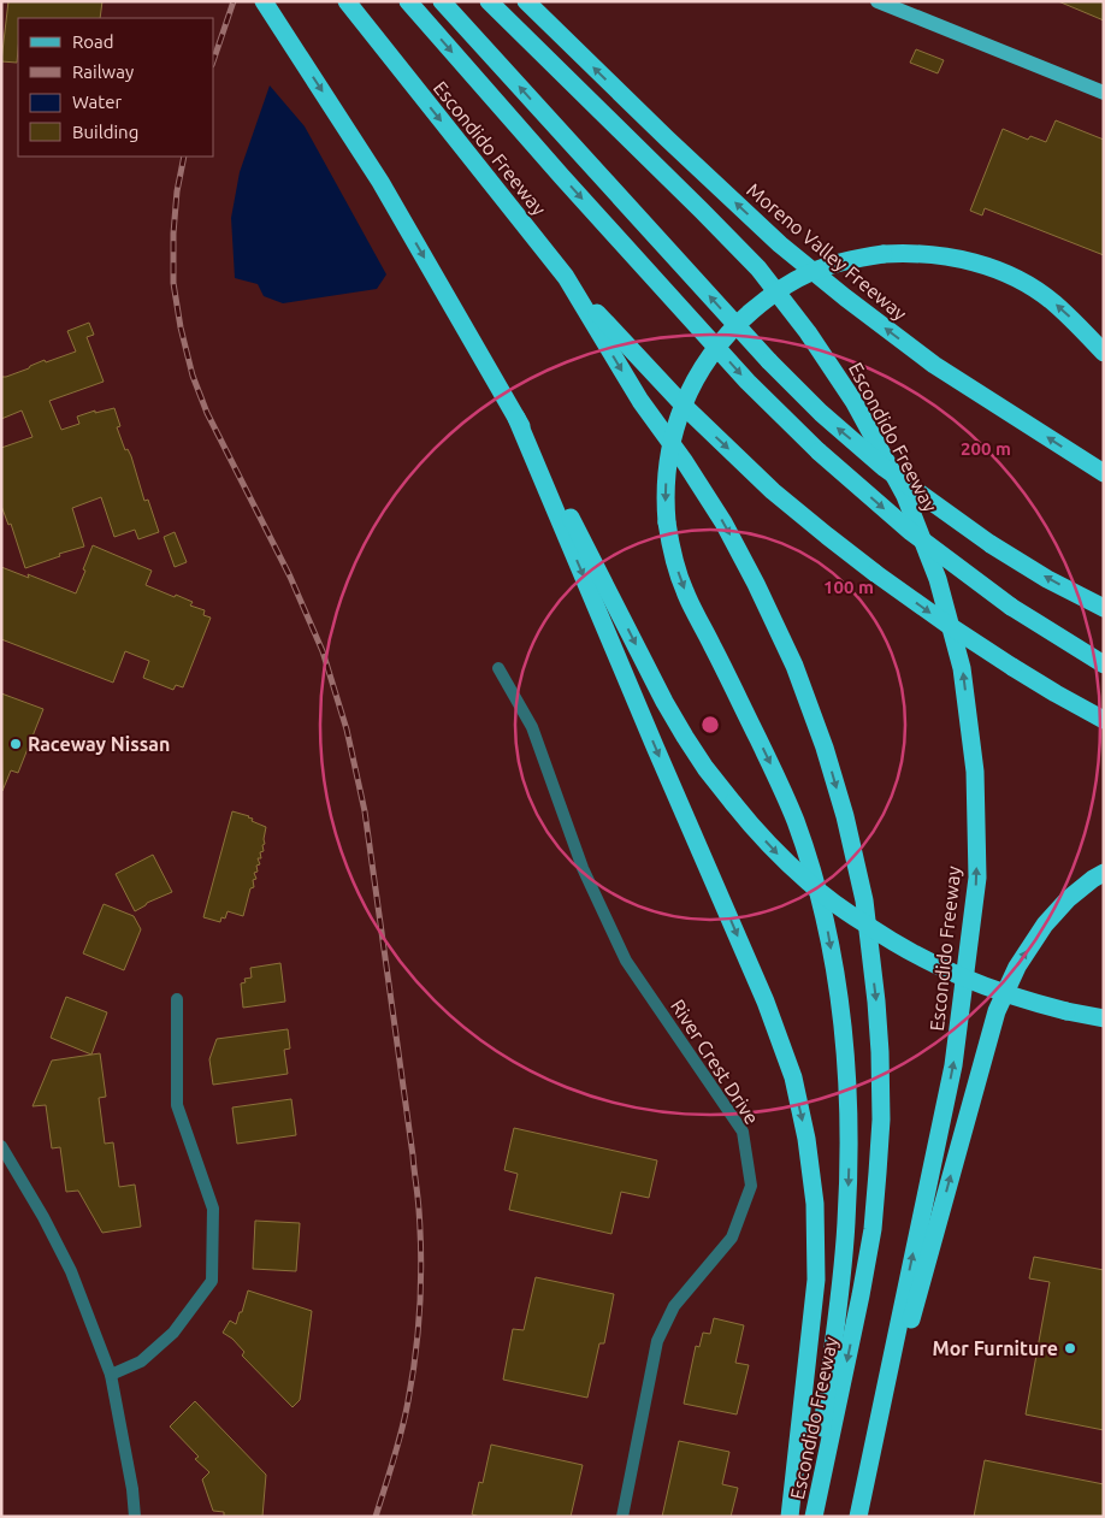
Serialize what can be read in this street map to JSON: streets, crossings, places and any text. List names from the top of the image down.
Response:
{
  "streets": {
    "highway": ["Escondido Freeway", "Moreno Valley Freeway"],
    "street": ["River Crest Drive"]
  },
  "places": ["Raceway Nissan", "Mor Furniture"],
  "legend": [
    "Road",
    "Railway",
    "Water",
    "Building"
  ],
  "rings": ["200 m", "100 m"]
}
